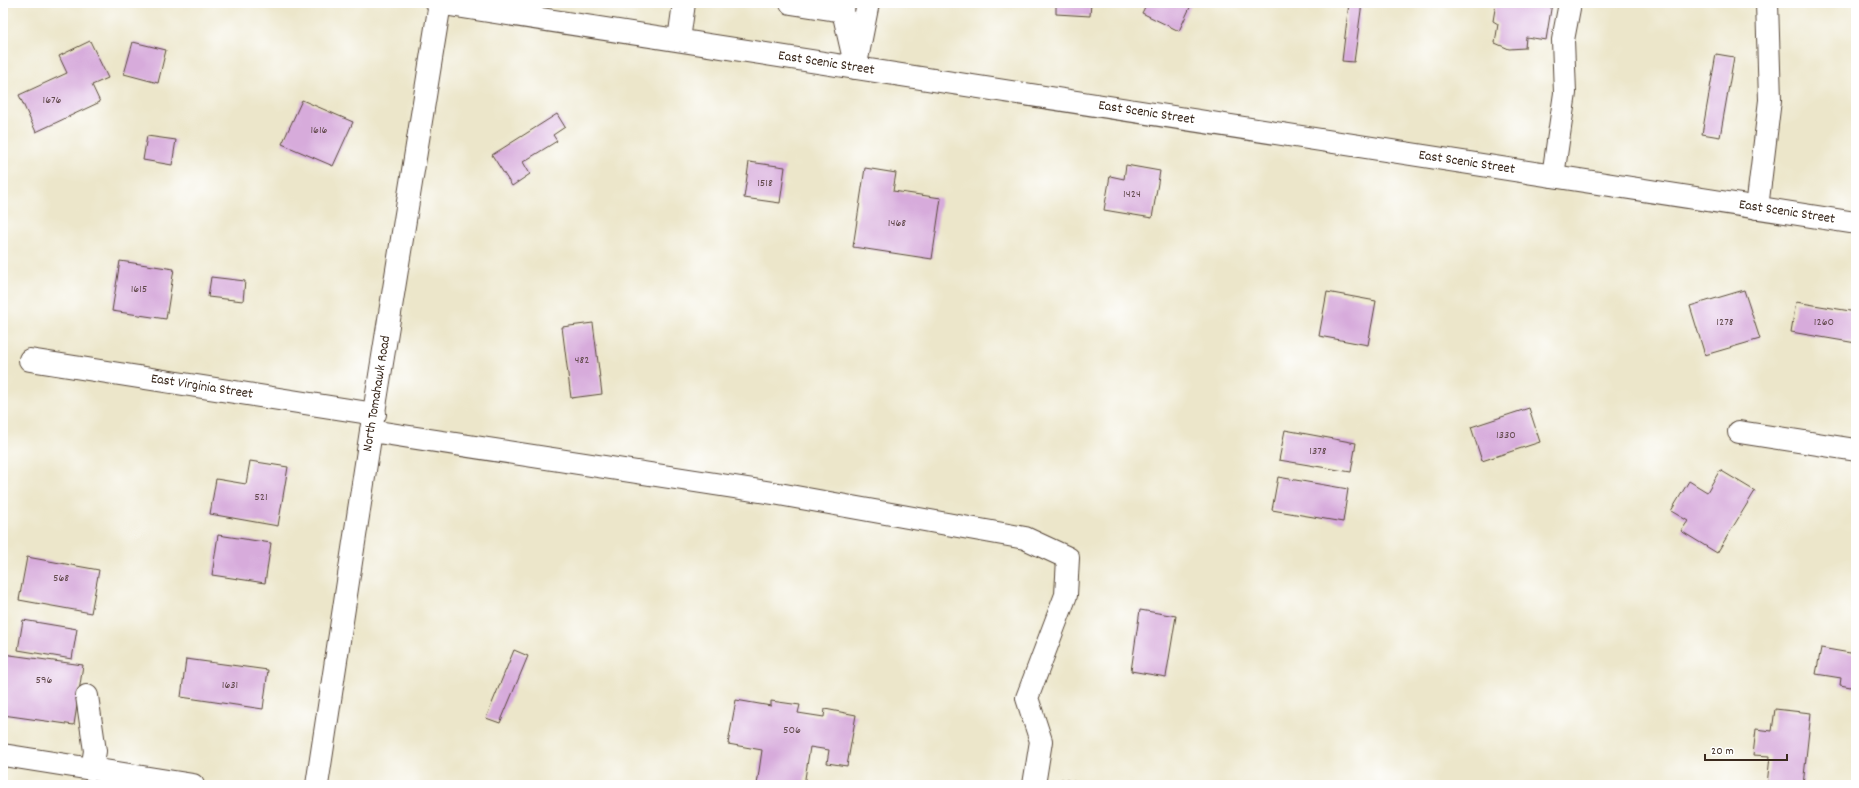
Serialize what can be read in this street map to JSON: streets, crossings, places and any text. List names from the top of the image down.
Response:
{
  "streets": {
    "street": ["East Scenic Street", "East Virginia Street", "North Tomahawk Road"]
  },
  "crossings": [
    ["East Scenic Street", "North Tomahawk Road"],
    ["East Virginia Street", "North Tomahawk Road"]
  ],
  "house_numbers": [
    "1676",
    "1616",
    "1518",
    "1424",
    "1468",
    "1615",
    "1278",
    "1260",
    "482",
    "1330",
    "1378",
    "521",
    "568",
    "596",
    "1631",
    "506"
  ],
  "scale_bar": "20 m"
}
